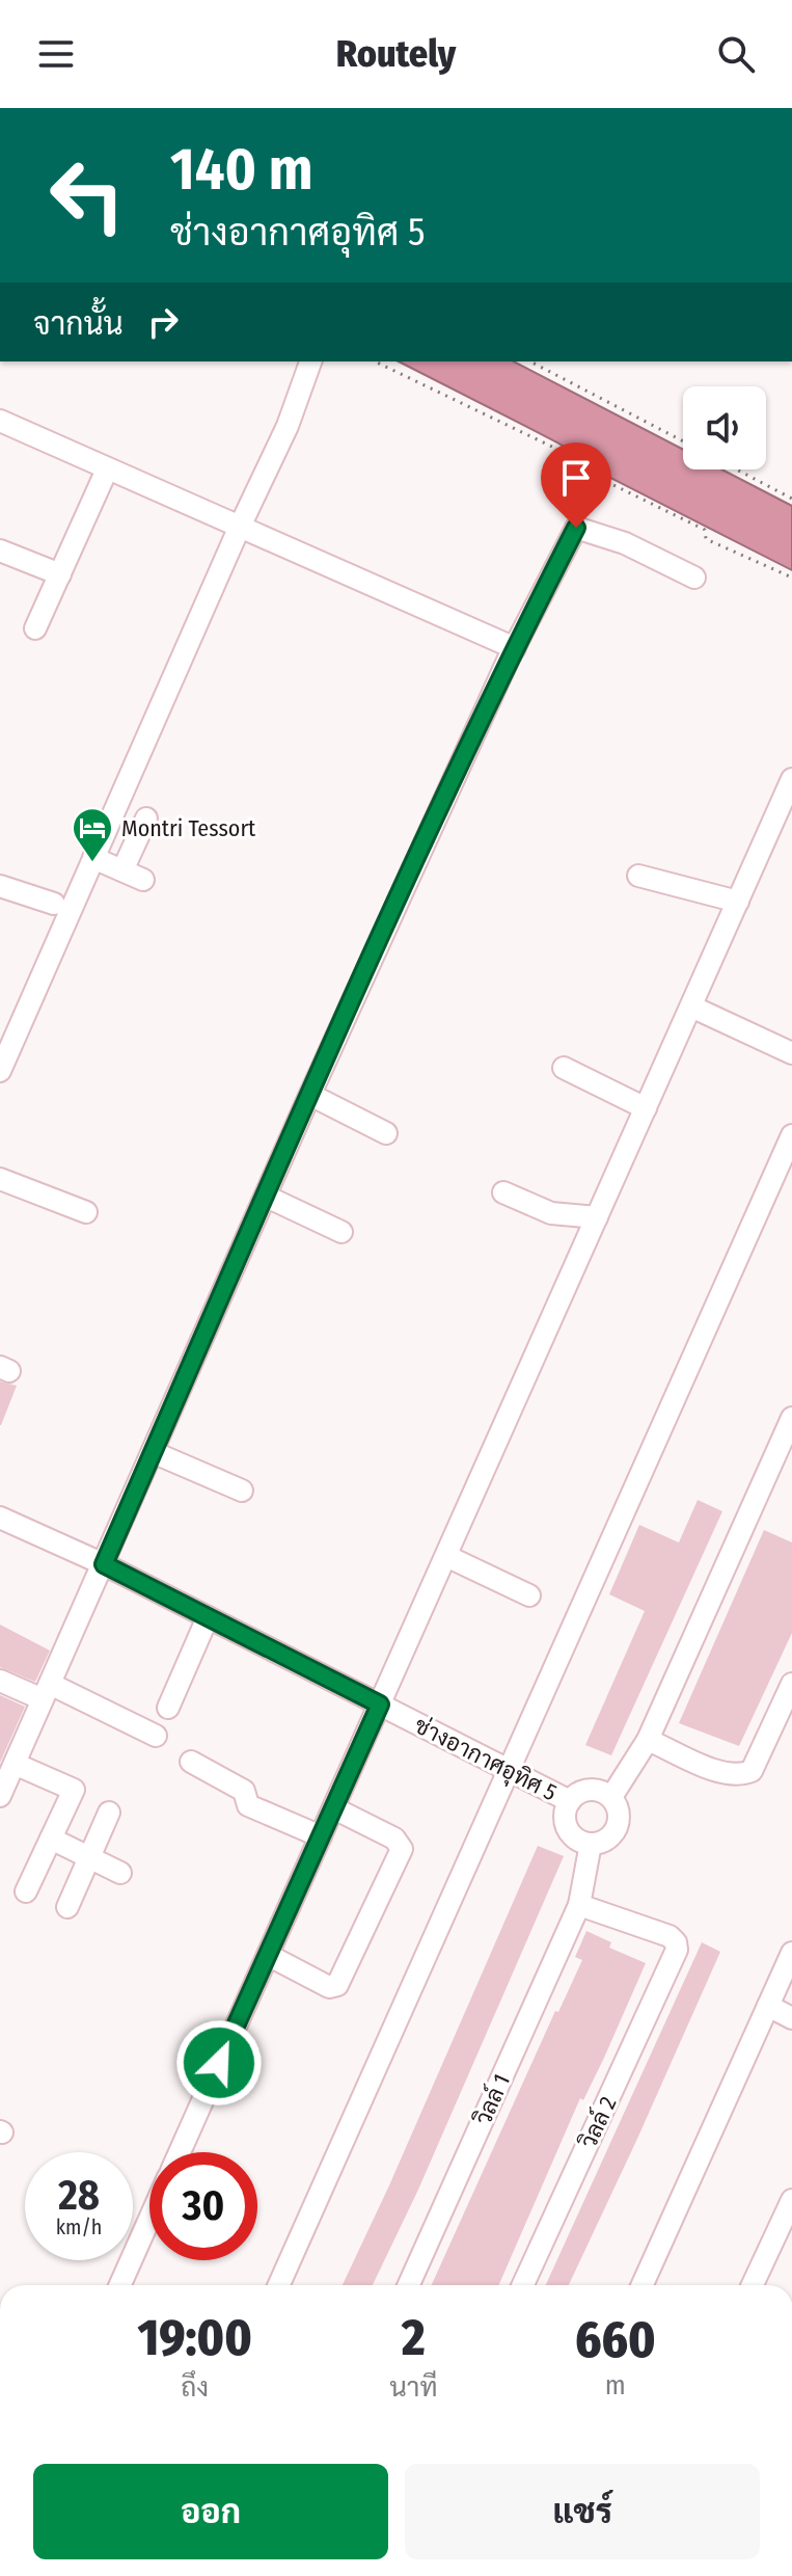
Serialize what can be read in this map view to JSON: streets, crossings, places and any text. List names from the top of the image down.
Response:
{
  "streets": {
    "street": ["ช่างอากาศอุทิศ 5", "วิลล์ 1", "วิลล์ 2"]
  },
  "crossings": [
    ["ช่างอากาศอุทิศ 5", "วิลล์ 1"],
    ["วิลล์ 1", "วิลล์ 2"]
  ],
  "places": {
    "hotel": ["Montri Tessort"]
  },
  "page": {
    "header": "Routely",
    "turn": ["140 m", "ช่างอากาศอุทิศ 5"],
    "then": "จากนั้น",
    "speed": "28 km/h",
    "limit": "30",
    "eta": [
      "19:00",
      "ถึง",
      "2",
      "นาที",
      "660",
      "m"
    ],
    "buttons": ["ออก", "แชร์"]
  }
}
